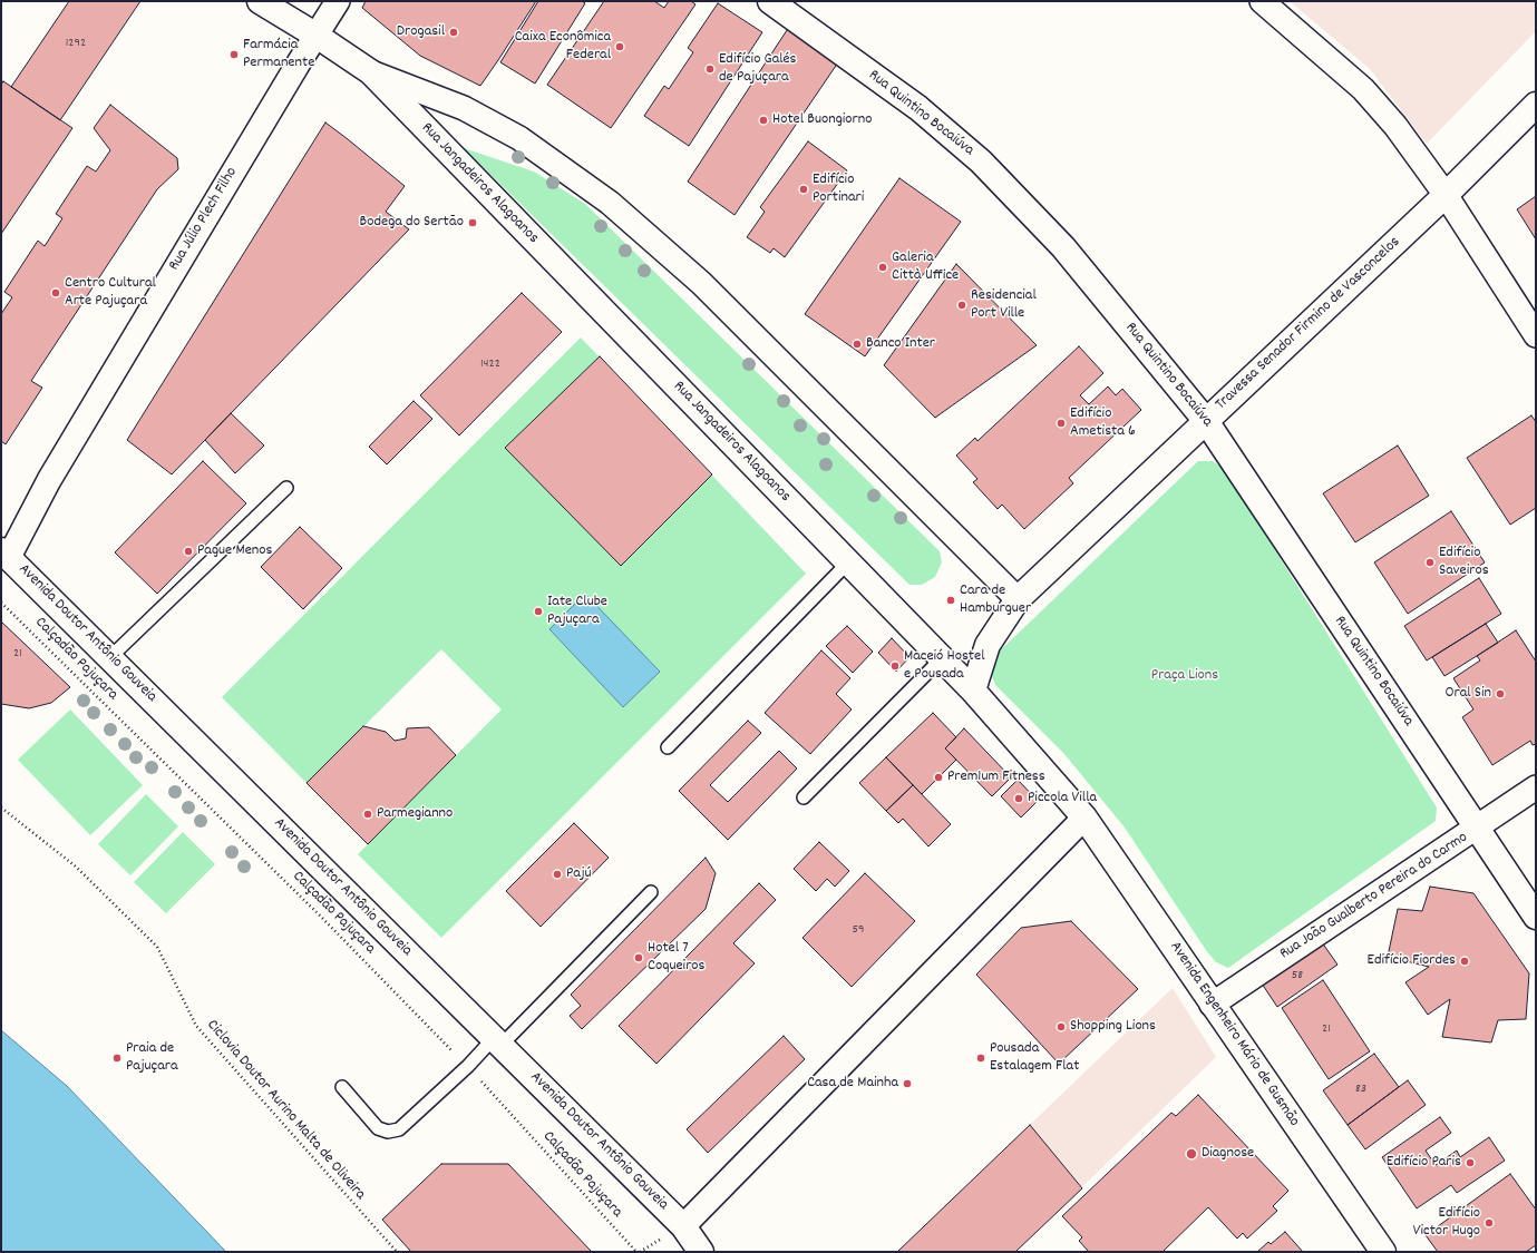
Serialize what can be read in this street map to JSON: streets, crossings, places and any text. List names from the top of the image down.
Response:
{
  "streets": {
    "street": [
      "Rua Quintino Bocaiúva",
      "Rua Jangadeiros Alagoanos",
      "Rua Júlio Plech Filho",
      "Travessa Senador Firmino de Vasconcelos",
      "Avenida Doutor Antônio Gouveia",
      "Rua João Gualberto Pereira do Carmo",
      "Avenida Engenheiro Mário de Gusmão"
    ],
    "path": ["Calçadão Pajuçara", "Ciclovia Doutor Aurino Malta de Oliveira"]
  },
  "crossings": [
    ["Rua Quintino Bocaiúva", "Travessa Senador Firmino de Vasconcelos"],
    ["Rua Quintino Bocaiúva", "Rua João Gualberto Pereira do Carmo"],
    ["Rua Jangadeiros Alagoanos", "Rua Júlio Plech Filho"],
    ["Rua Jangadeiros Alagoanos", "Travessa Senador Firmino de Vasconcelos"],
    ["Rua Jangadeiros Alagoanos", "Avenida Engenheiro Mário de Gusmão"],
    ["Rua Júlio Plech Filho", "Avenida Doutor Antônio Gouveia"],
    ["Rua João Gualberto Pereira do Carmo", "Avenida Engenheiro Mário de Gusmão"]
  ],
  "parks": ["Praça Lions"],
  "places": [
    "Drogasil",
    "Caixa Econômica Federal",
    "Farmácia Permanente",
    "Edifício Galés de Pajuçara",
    "Hotel Buongiorno",
    "Edifício Portinari",
    "Bodega do Sertão",
    "Galeria Città Uffice",
    "Centro Cultural Arte Pajuçara",
    "Residencial Port Ville",
    "Banco Inter",
    "Edifício Ametista 6",
    "Pague Menos",
    "Edifício Saveiros",
    "Cara de Hamburguer",
    "Iate Clube Pajuçara",
    "Maceió Hostel e Pousada",
    "Oral Sin",
    "Prem1um Fitness",
    "Piccola Villa",
    "Parmegianno",
    "Pajú",
    "Hotel 7 Coqueiros",
    "Edifício Fiordes",
    "Shopping Lions",
    "Praia de Pajuçara",
    "Pousada Estalagem Flat",
    "Casa de Mainha",
    "Diagnose",
    "Edifício Paris",
    "Edifício Victor Hugo"
  ],
  "house_numbers": [
    "1292",
    "1422",
    "21",
    "59",
    "58",
    "21",
    "83"
  ]
}
